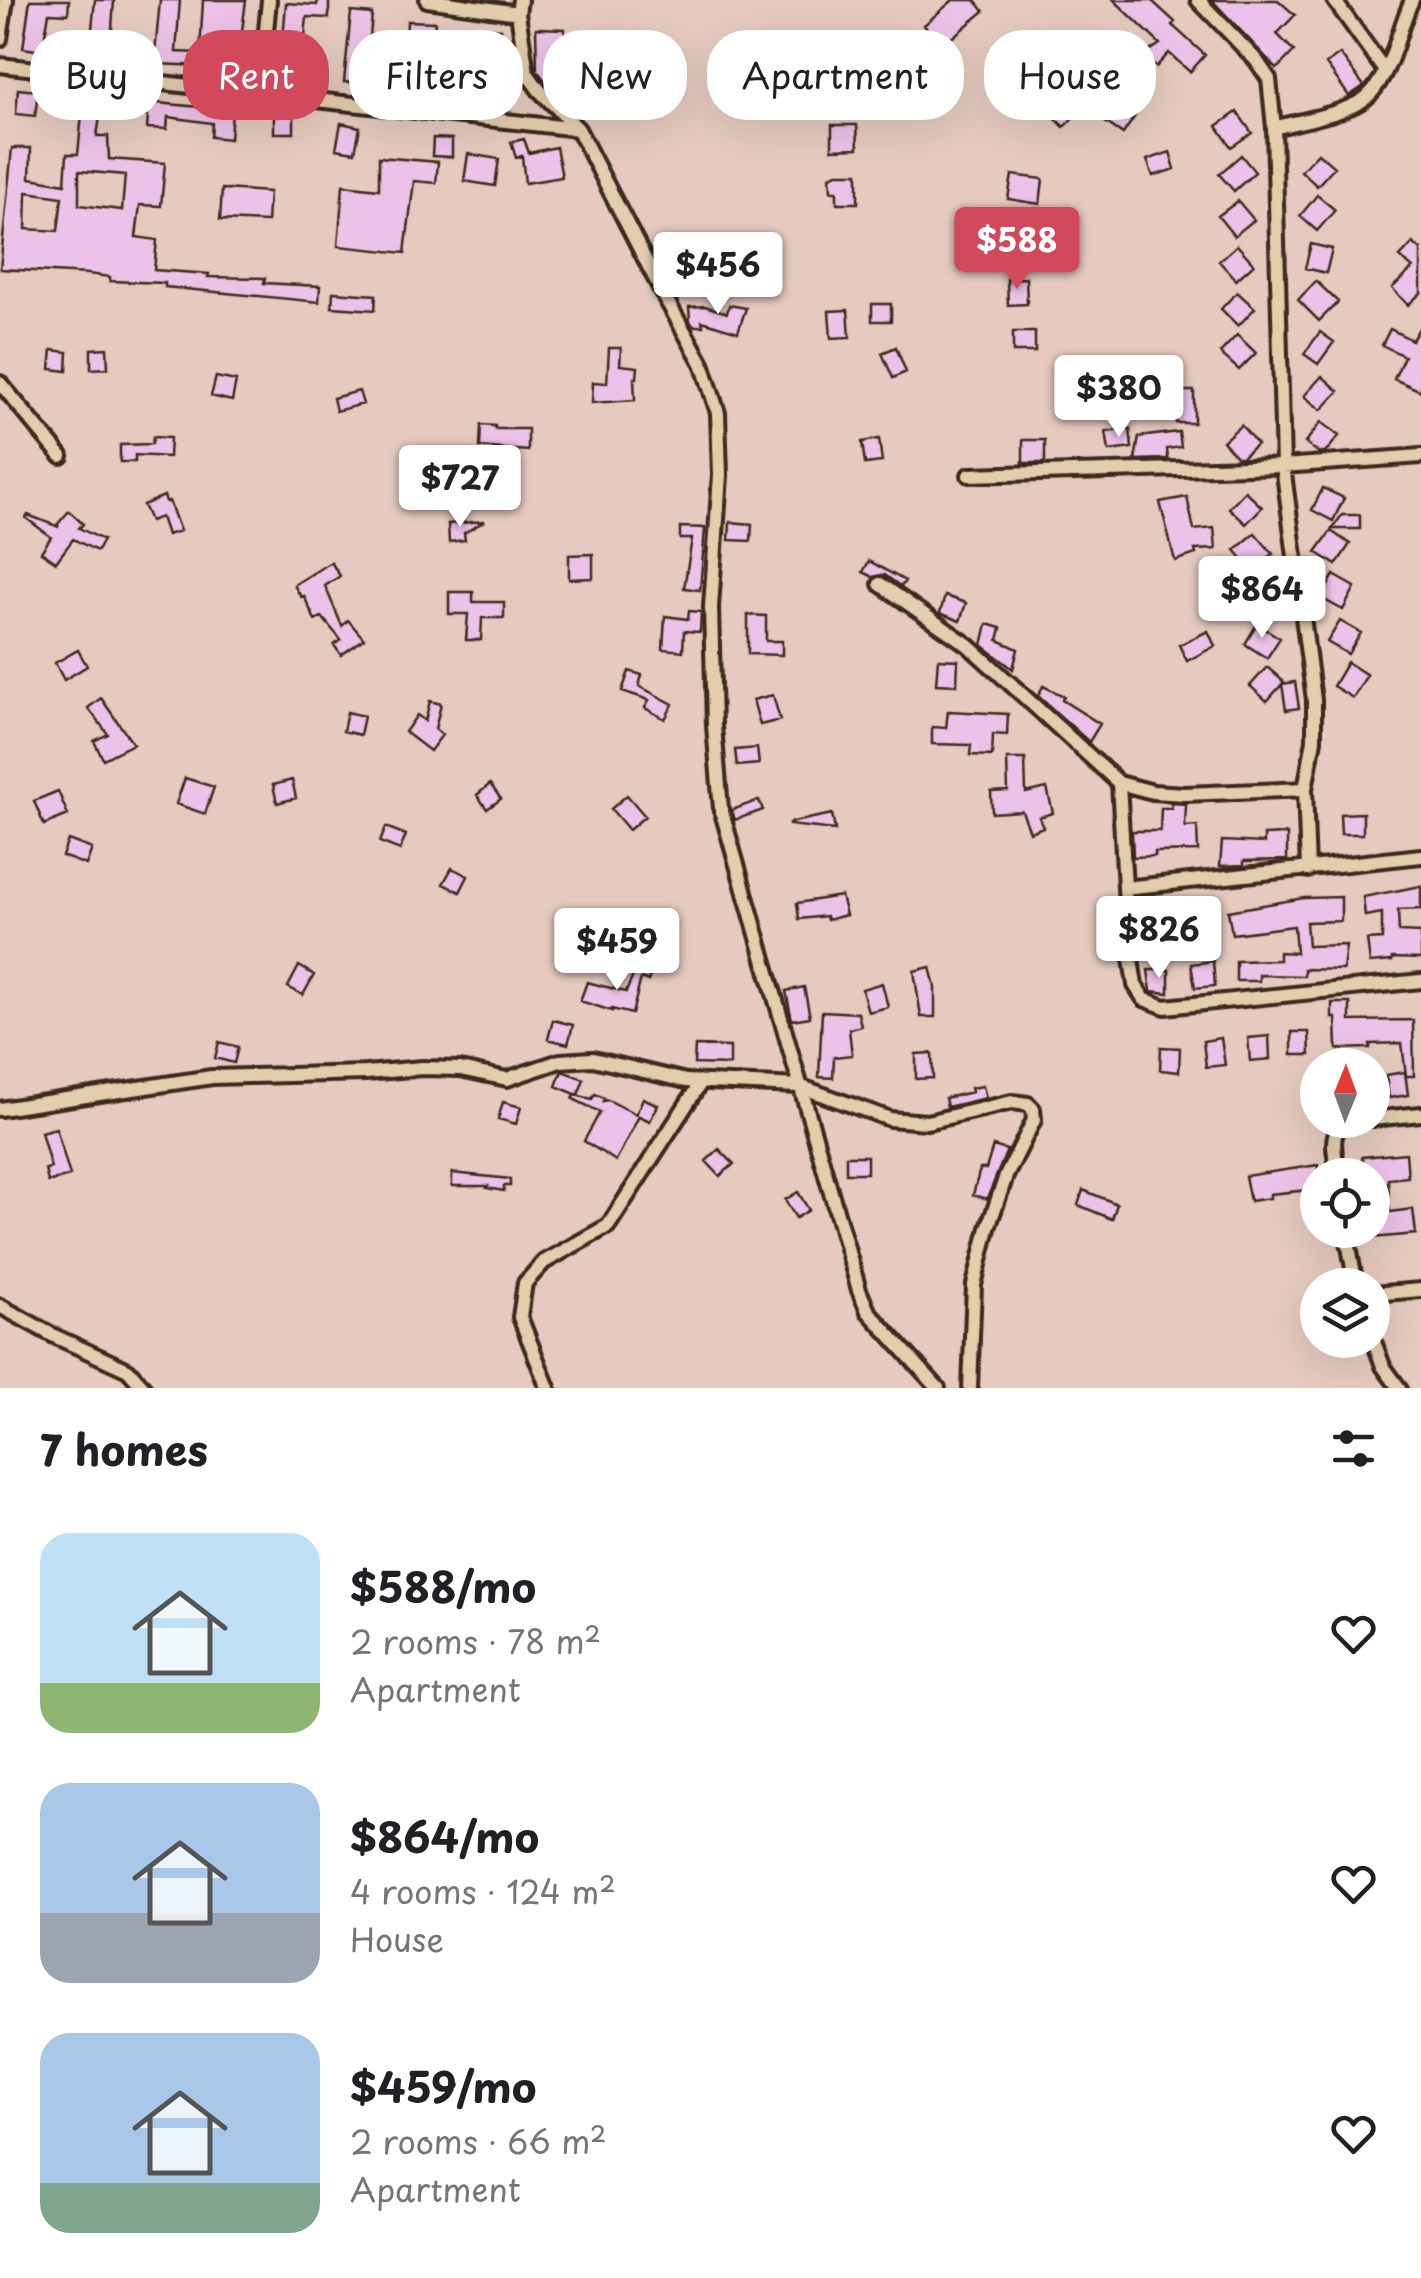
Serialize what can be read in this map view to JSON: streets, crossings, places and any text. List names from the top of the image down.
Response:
{
  "north": "top",
  "page": {
    "chip": [
      "Buy",
      "Rent",
      "Filters",
      "New",
      "Apartment",
      "House"
    ],
    "price": [
      "$588",
      "$456",
      "$380",
      "$727",
      "$864",
      "$826",
      "$459"
    ],
    "heading": "7 homes",
    "list": [
      {
        "name": "$588/mo",
        "note": "2 rooms · 78 m² · Apartment"
      },
      {
        "name": "$864/mo",
        "note": "4 rooms · 124 m² · House"
      },
      {
        "name": "$459/mo",
        "note": "2 rooms · 66 m² · Apartment"
      }
    ]
  }
}
